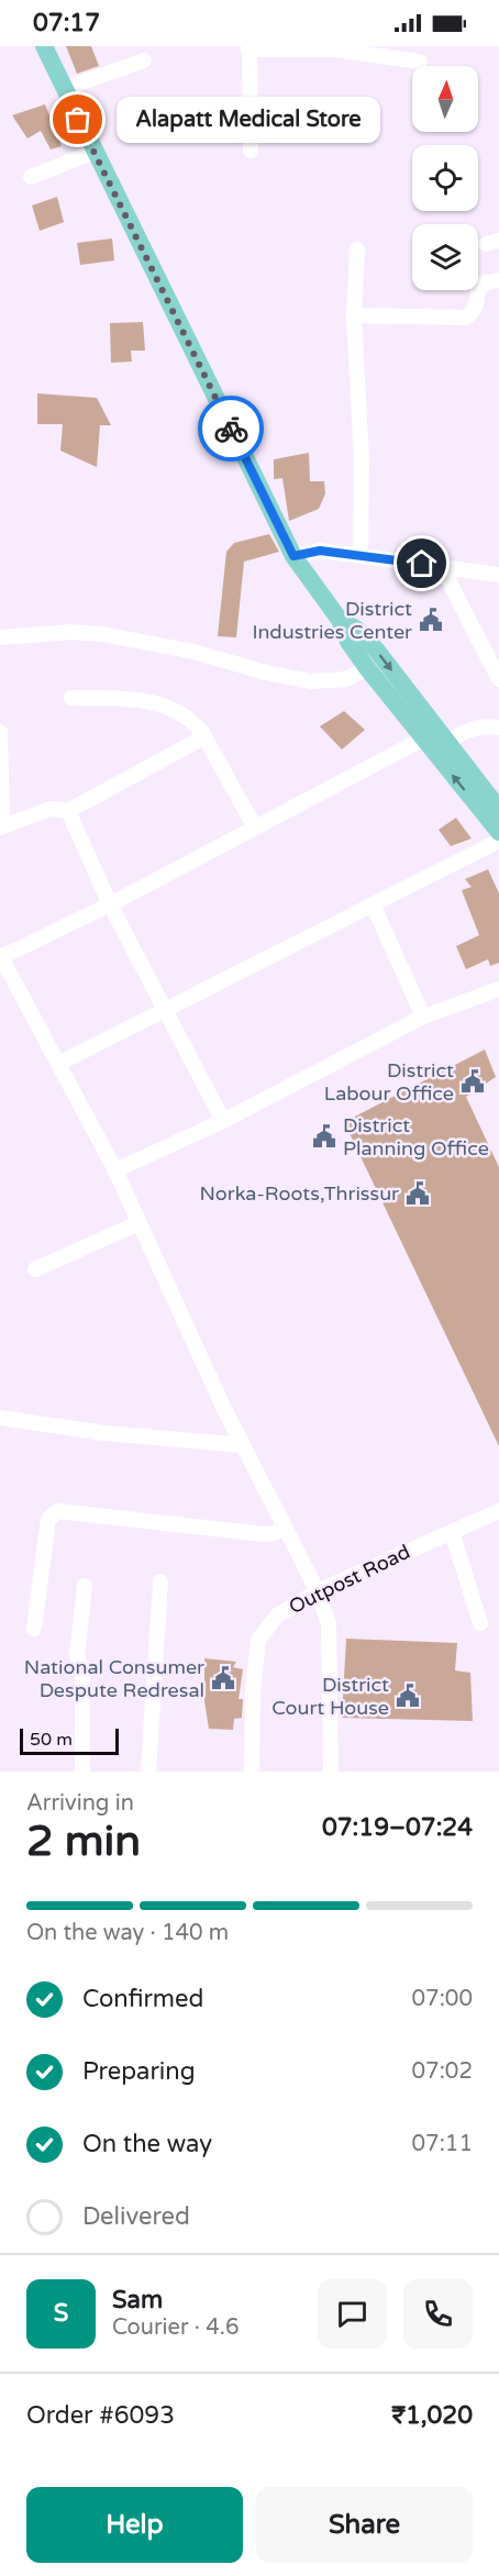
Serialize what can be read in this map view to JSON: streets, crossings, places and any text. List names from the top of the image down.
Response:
{
  "streets": {
    "street": ["Outpost Road"]
  },
  "places": {
    "other": ["Alapatt Medical Store"],
    "public building": [
      "District Industries Center",
      "District Labour Office",
      "District Planning Office",
      "Norka-Roots,Thrissur",
      "National Consumer Despute Redresal",
      "District Court House"
    ]
  },
  "scale_bar": "50 m",
  "north": "top",
  "page": {
    "status": "07:17",
    "bubble": "Alapatt Medical Store",
    "scale": "50 m",
    "heading": ["2 min", "Arriving in", "07:19–07:24"],
    "panel": [
      "Sam",
      "Courier · 4.6",
      "Order #6093",
      "₹1,020"
    ],
    "bar": "On the way · 140 m",
    "list": [
      ["Confirmed", "07:00"],
      ["Preparing", "07:02"],
      ["On the way", "07:11"],
      "Delivered"
    ],
    "round": "S",
    "buttons": ["Help", "Share"]
  }
}
